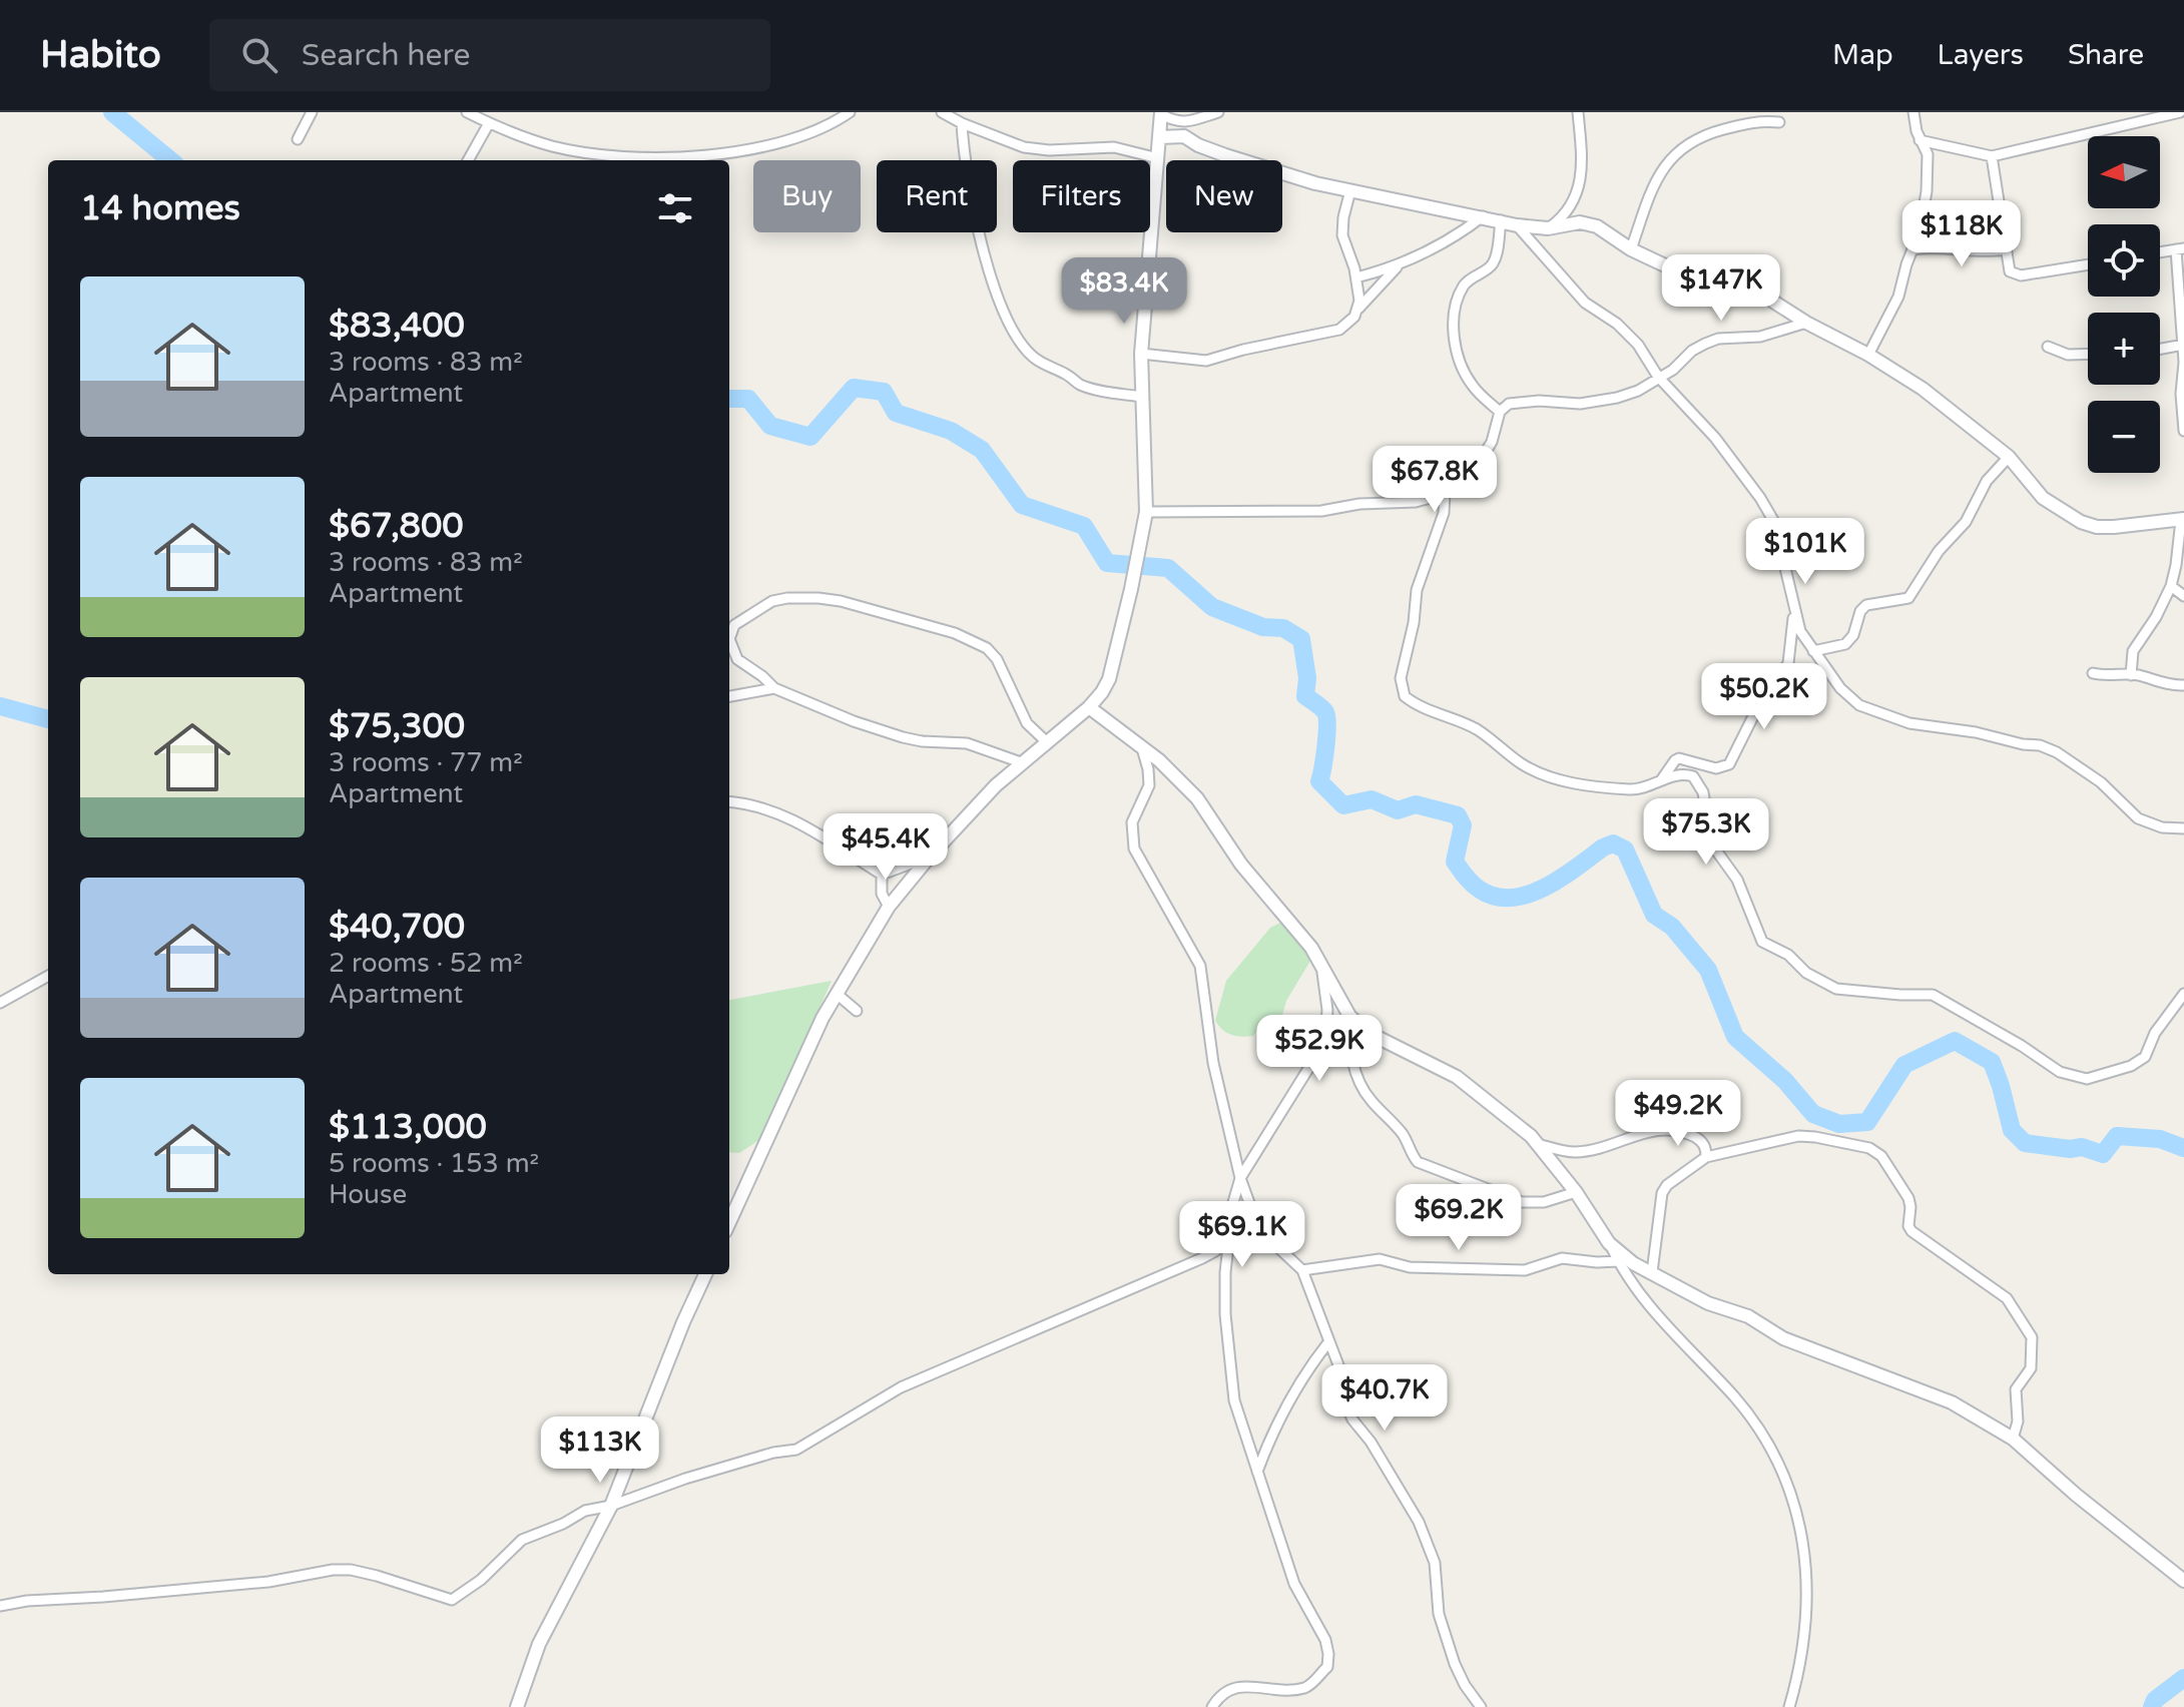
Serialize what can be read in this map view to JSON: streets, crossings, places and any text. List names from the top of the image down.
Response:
{
  "north": "left",
  "page": {
    "header": "Habito",
    "search": "Search here",
    "nav": ["Map", "Layers", "Share"],
    "map_buttons": ["+", "−"],
    "chip": [
      "Buy",
      "Rent",
      "Filters",
      "New"
    ],
    "heading": "14 homes",
    "price": [
      "$118K",
      "$147K",
      "$83.4K",
      "$67.8K",
      "$101K",
      "$50.2K",
      "$75.3K",
      "$45.4K",
      "$52.9K",
      "$49.2K",
      "$69.2K",
      "$69.1K",
      "$40.7K",
      "$113K"
    ],
    "list": [
      {
        "name": "$83,400",
        "note": "3 rooms · 83 m² · Apartment"
      },
      {
        "name": "$67,800",
        "note": "3 rooms · 83 m² · Apartment"
      },
      {
        "name": "$75,300",
        "note": "3 rooms · 77 m² · Apartment"
      },
      {
        "name": "$40,700",
        "note": "2 rooms · 52 m² · Apartment"
      },
      {
        "name": "$113,000",
        "note": "5 rooms · 153 m² · House"
      }
    ]
  }
}
